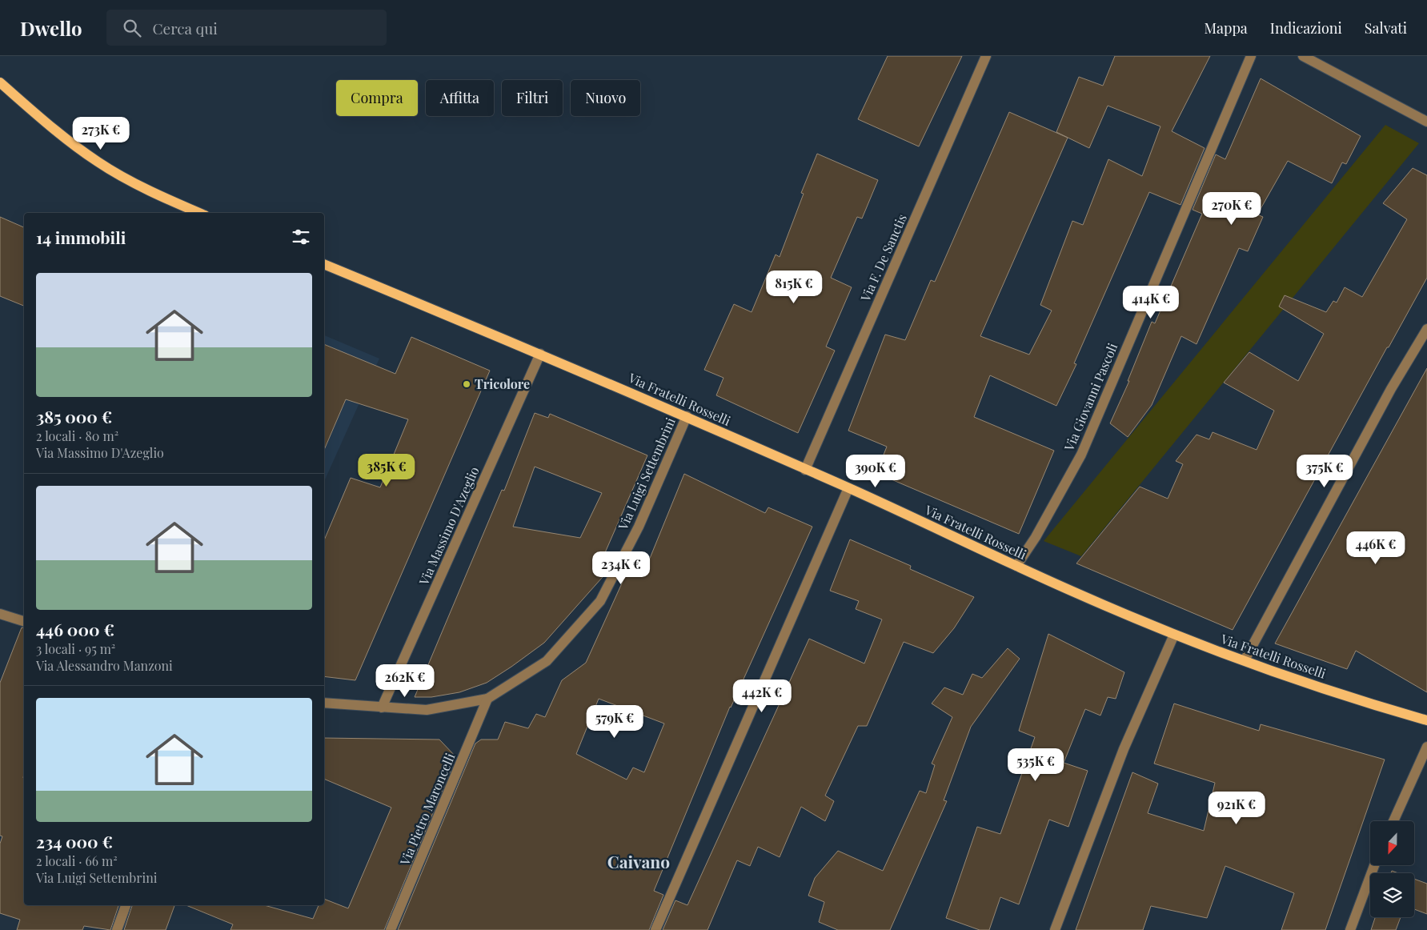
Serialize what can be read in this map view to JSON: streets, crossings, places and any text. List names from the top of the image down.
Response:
{
  "streets": {
    "main road": ["Via Fratelli Rosselli"],
    "street": [
      "Via F. De Sanctis",
      "Via Giovanni Pascoli",
      "Via Luigi Settembrini",
      "Via Massimo D'Azeglio",
      "Via Pietro Maroncelli"
    ]
  },
  "crossings": [
    ["Via F. De Sanctis", "Via Fratelli Rosselli"],
    ["Via Giovanni Pascoli", "Via Fratelli Rosselli"],
    ["Via Fratelli Rosselli", "Via Luigi Settembrini"],
    ["Via Fratelli Rosselli", "Via Massimo D'Azeglio"],
    ["Via Luigi Settembrini", "Via Massimo D'Azeglio"],
    ["Via Luigi Settembrini", "Via Pietro Maroncelli"]
  ],
  "districts": ["Caivano"],
  "places": ["Tricolore"],
  "north": "bottom",
  "page": {
    "header": "Dwello",
    "search": "Cerca qui",
    "nav": ["Mappa", "Indicazioni", "Salvati"],
    "chip": [
      "Compra",
      "Affitta",
      "Filtri",
      "Nuovo"
    ],
    "price": [
      "273K €",
      "270K €",
      "815K €",
      "414K €",
      "385K €",
      "390K €",
      "375K €",
      "446K €",
      "234K €",
      "262K €",
      "442K €",
      "579K €",
      "535K €",
      "921K €"
    ],
    "heading": "14 immobili",
    "list": [
      {
        "name": "385 000 €",
        "note": "2 locali · 80 m² · Via Massimo D'Azeglio"
      },
      {
        "name": "446 000 €",
        "note": "3 locali · 95 m² · Via Alessandro Manzoni"
      },
      {
        "name": "234 000 €",
        "note": "2 locali · 66 m² · Via Luigi Settembrini"
      }
    ]
  }
}
